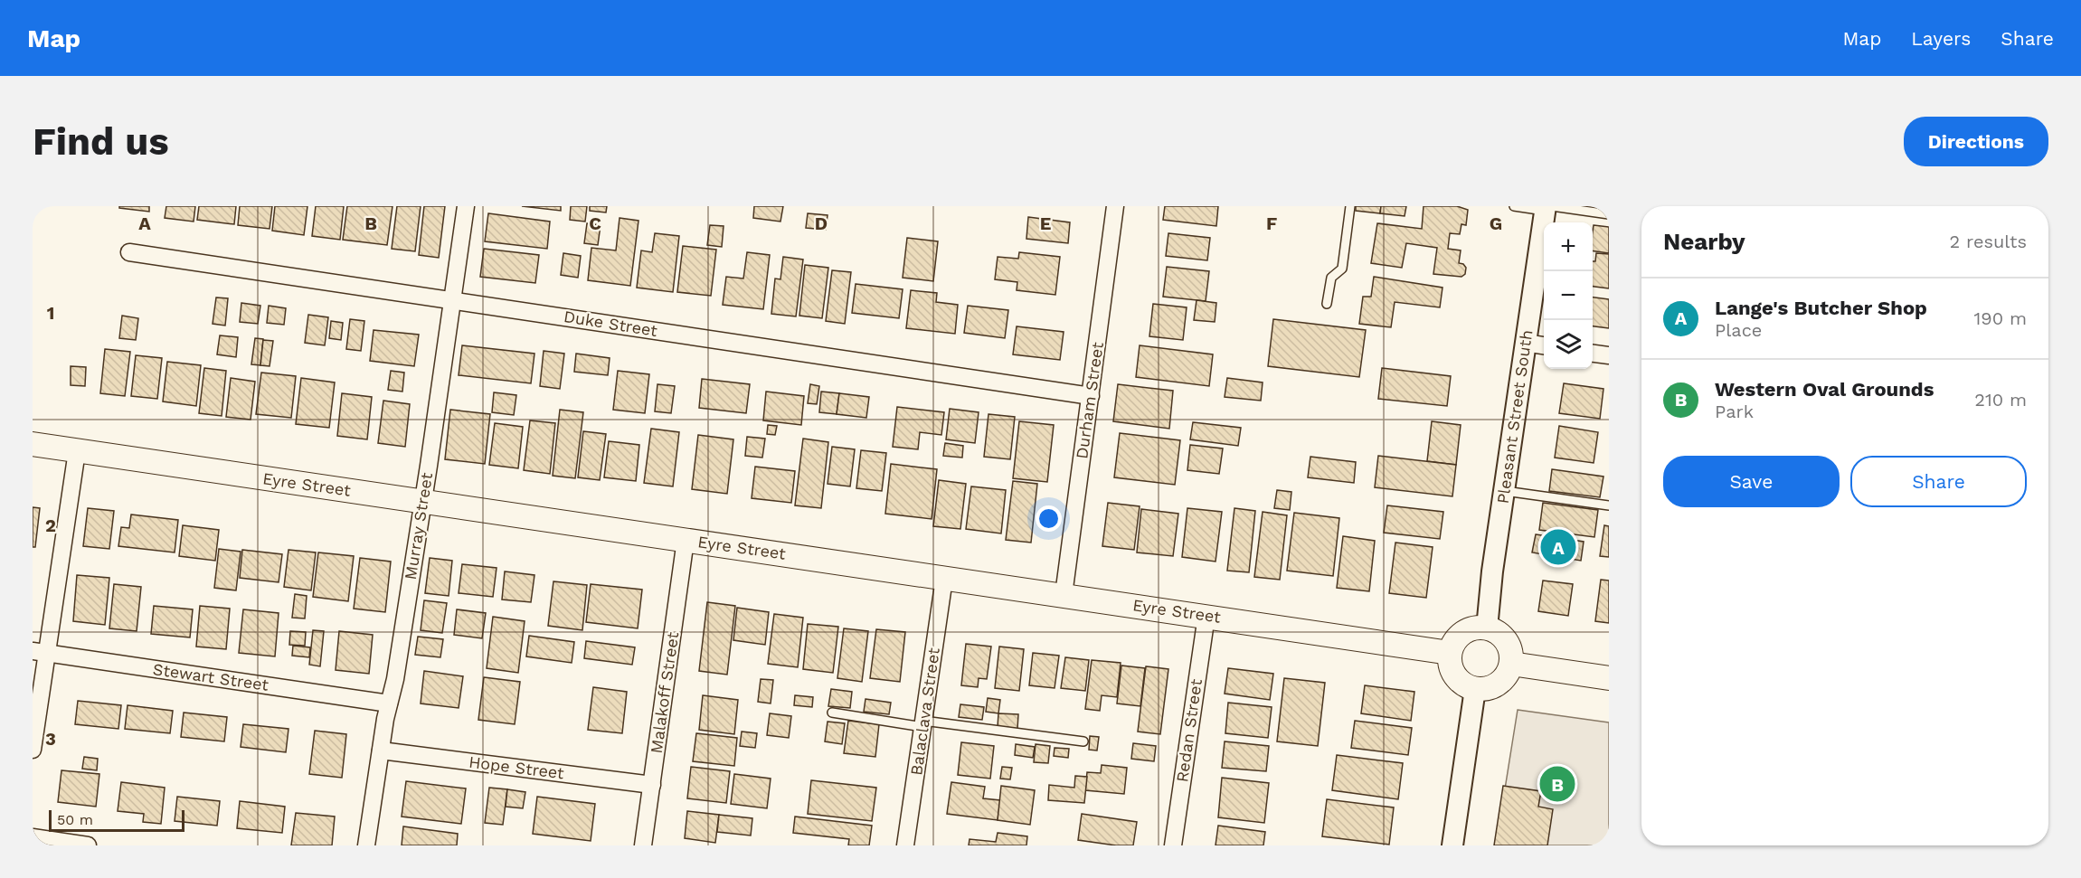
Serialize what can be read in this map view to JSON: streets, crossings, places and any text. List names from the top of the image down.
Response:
{
  "streets": {
    "main road": ["Eyre Street"],
    "street": [
      "Duke Street",
      "Durham Street",
      "Pleasant Street South",
      "Murray Street",
      "Stewart Street",
      "Malakoff Street",
      "Balaclava Street",
      "Redan Street",
      "Hope Street"
    ]
  },
  "crossings": [
    ["Duke Street", "Durham Street"],
    ["Duke Street", "Murray Street"],
    ["Durham Street", "Eyre Street"],
    ["Pleasant Street South", "Eyre Street"],
    ["Eyre Street", "Murray Street"],
    ["Eyre Street", "Malakoff Street"],
    ["Eyre Street", "Balaclava Street"],
    ["Eyre Street", "Redan Street"],
    ["Murray Street", "Stewart Street"],
    ["Murray Street", "Hope Street"],
    ["Malakoff Street", "Hope Street"]
  ],
  "scale_bar": "50 m",
  "page": {
    "header": "Map",
    "nav": ["Map", "Layers", "Share"],
    "buttons": [
      "Directions",
      ["Save", "Share"]
    ],
    "title": "Find us",
    "heading": ["Nearby", "2 results"],
    "map_buttons": ["+", "−"],
    "list": [
      {
        "mark": "A",
        "name": "Lange's Butcher Shop",
        "note": "Place",
        "value": "190 m"
      },
      {
        "mark": "B",
        "name": "Western Oval Grounds",
        "note": "Park",
        "value": "210 m"
      }
    ],
    "pins": ["A", "B"],
    "scale": "50 m"
  },
  "grid": {
    "columns": [
      "A",
      "B",
      "C",
      "D",
      "E",
      "F",
      "G"
    ],
    "rows": ["1", "2", "3"]
  }
}
